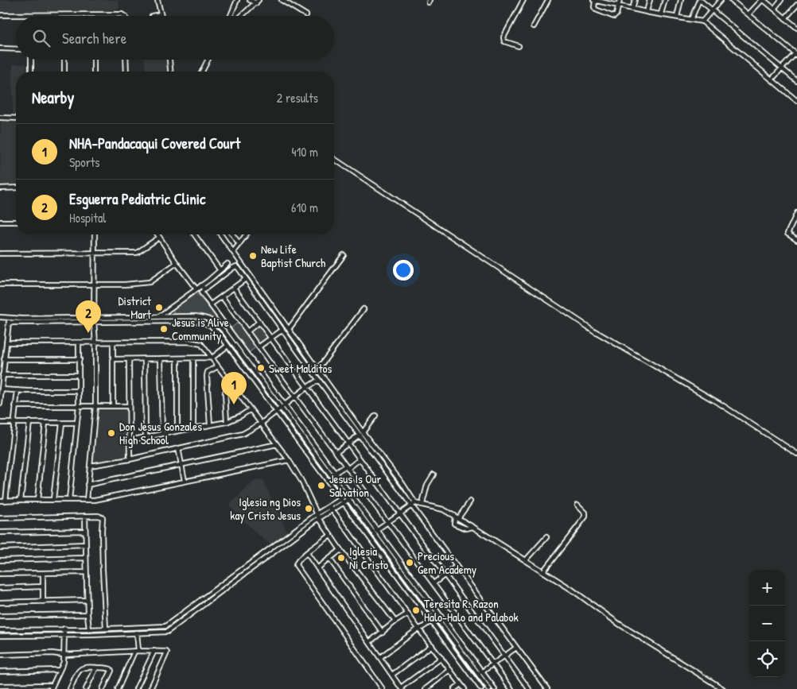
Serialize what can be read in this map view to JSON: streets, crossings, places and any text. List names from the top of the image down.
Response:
{
  "places": [
    "New Life Baptist Church",
    "District Mart",
    "Jesus is Alive Community",
    "Sweet Malditos",
    "Don Jesus Gonzales High School",
    "Jesus Is Our Salvation",
    "Iglesia ng Dios kay Cristo Jesus",
    "Iglesia Ni Cristo",
    "Precious Gem Academy",
    "Teresita R. Razon Halo-Halo and Palabok"
  ],
  "page": {
    "search": "Search here",
    "heading": ["Nearby", "2 results"],
    "list": [
      {
        "mark": "1",
        "name": "NHA-Pandacaqui Covered Court",
        "note": "Sports",
        "value": "410 m"
      },
      {
        "mark": "2",
        "name": "Esguerra Pediatric Clinic",
        "note": "Hospital",
        "value": "610 m"
      }
    ],
    "pins": ["2", "1"],
    "map_buttons": ["+", "−"]
  }
}
